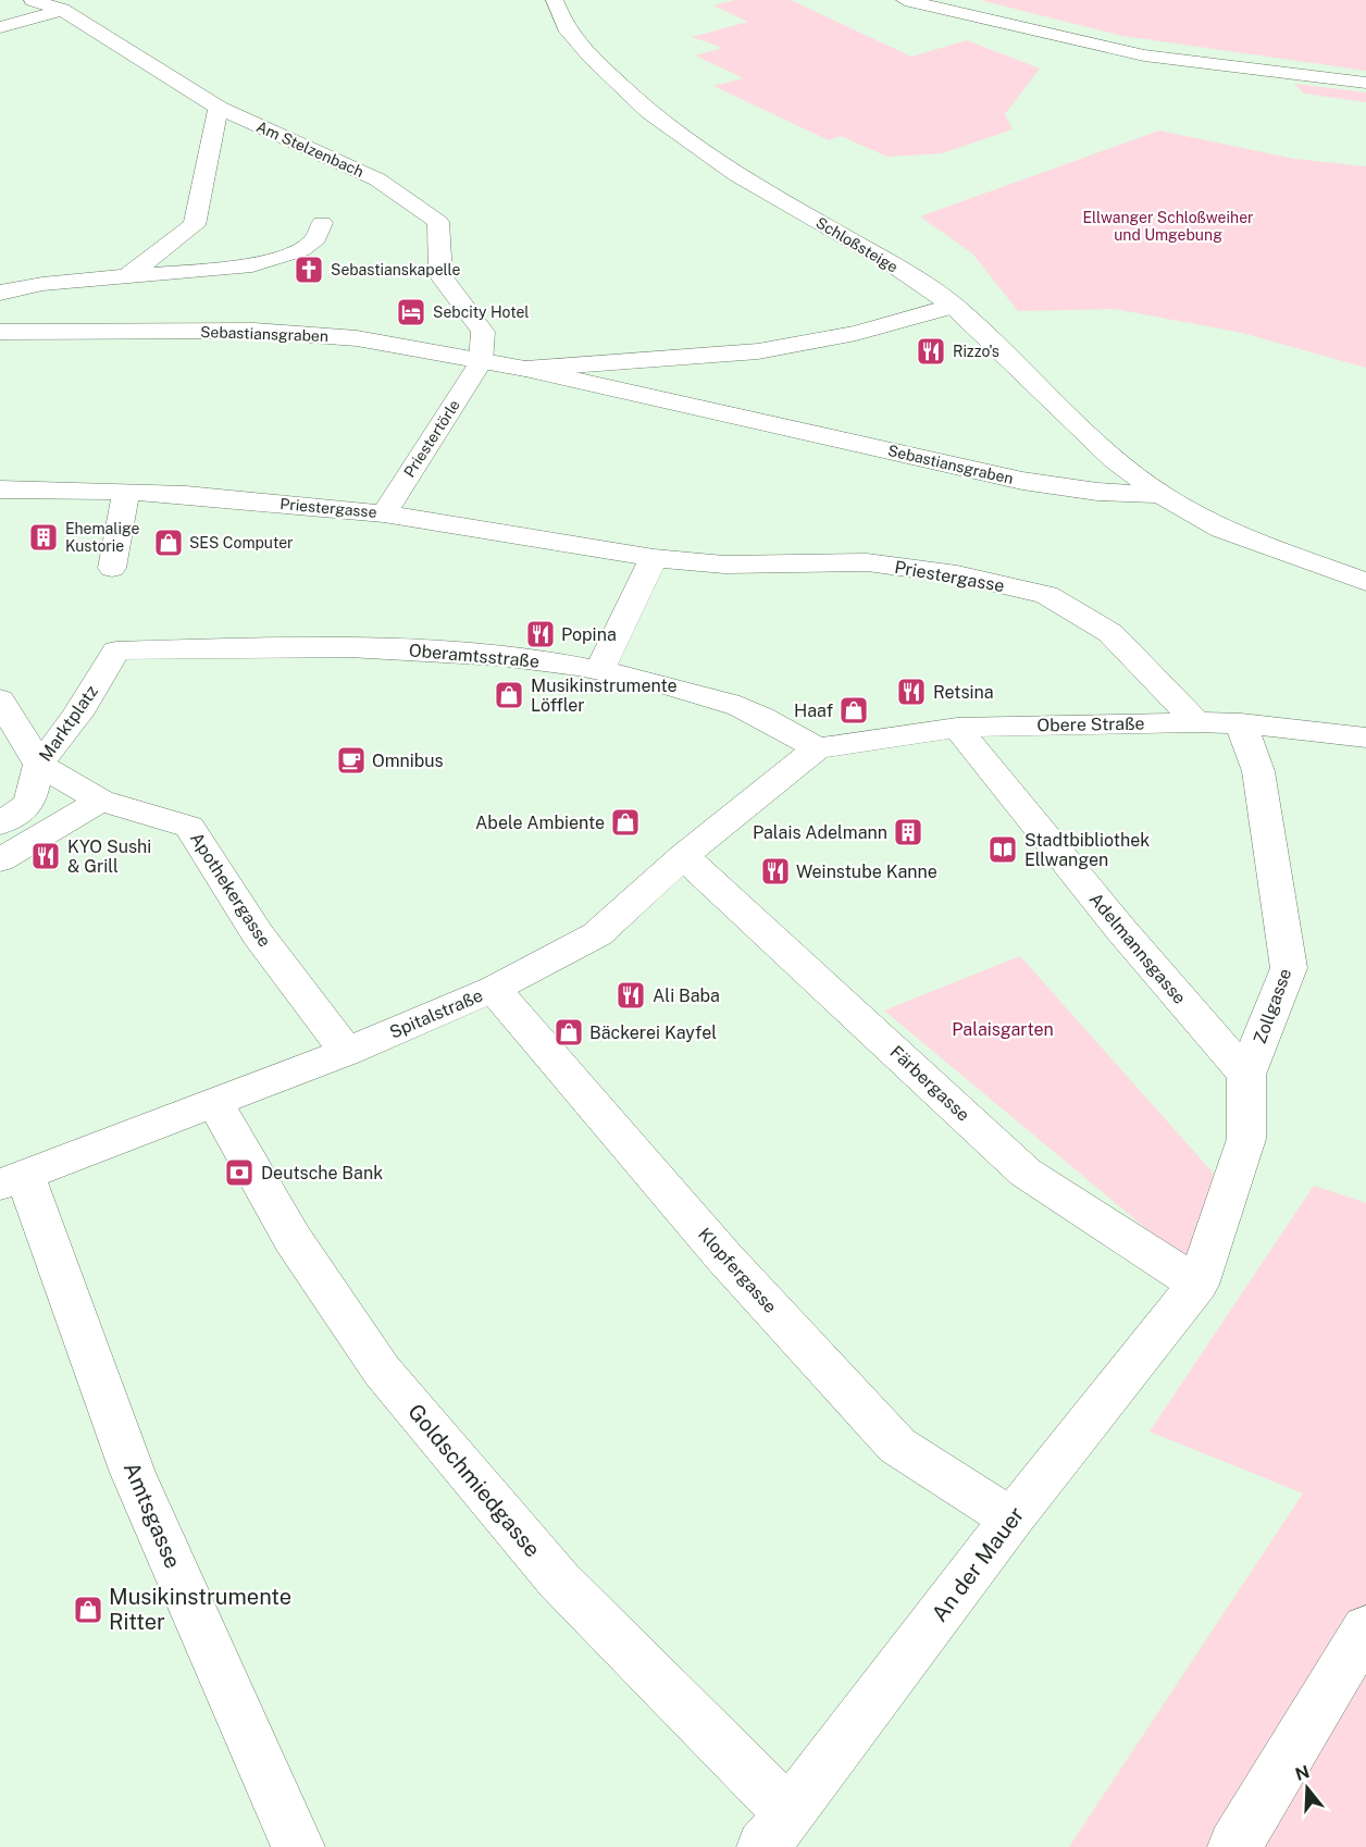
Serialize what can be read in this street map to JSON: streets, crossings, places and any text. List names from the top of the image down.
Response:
{
  "streets": {
    "street": [
      "Am Stelzenbach",
      "Schloßsteige",
      "Sebastiansgraben",
      "Priestertörle",
      "Priestergasse",
      "Oberamtsstraße",
      "Marktplatz",
      "Obere Straße",
      "Apothekergasse",
      "Adelmannsgasse",
      "Zollgasse",
      "Spitalstraße",
      "Färbergasse",
      "Klopfergasse",
      "Goldschmiedgasse",
      "Amtsgasse",
      "An der Mauer"
    ]
  },
  "crossings": [
    ["Am Stelzenbach", "Sebastiansgraben"],
    ["Am Stelzenbach", "Priestertörle"],
    ["Schloßsteige", "Sebastiansgraben"],
    ["Sebastiansgraben", "Priestertörle"],
    ["Priestertörle", "Priestergasse"],
    ["Priestergasse", "Obere Straße"],
    ["Oberamtsstraße", "Marktplatz"],
    ["Oberamtsstraße", "Obere Straße"],
    ["Oberamtsstraße", "Spitalstraße"],
    ["Marktplatz", "Apothekergasse"],
    ["Obere Straße", "Adelmannsgasse"],
    ["Obere Straße", "Zollgasse"],
    ["Obere Straße", "Spitalstraße"],
    ["Apothekergasse", "Spitalstraße"],
    ["Adelmannsgasse", "Zollgasse"],
    ["Zollgasse", "Färbergasse"],
    ["Zollgasse", "An der Mauer"],
    ["Spitalstraße", "Färbergasse"],
    ["Spitalstraße", "Klopfergasse"],
    ["Spitalstraße", "Goldschmiedgasse"],
    ["Spitalstraße", "Amtsgasse"],
    ["Färbergasse", "An der Mauer"],
    ["Klopfergasse", "An der Mauer"],
    ["Goldschmiedgasse", "An der Mauer"]
  ],
  "parks": ["Ellwanger Schloßweiher und Umgebung", "Palaisgarten"],
  "places": {
    "church": ["Sebastianskapelle"],
    "hotel": ["Sebcity Hotel"],
    "restaurant": [
      "Rizzo's",
      "Popina",
      "Retsina",
      "KYO Sushi & Grill",
      "Weinstube Kanne",
      "Ali Baba"
    ],
    "building": ["Ehemalige Kustorie", "Palais Adelmann"],
    "shop": [
      "SES Computer",
      "Musikinstrumente Löffler",
      "Haaf",
      "Abele Ambiente",
      "Bäckerei Kayfel",
      "Musikinstrumente Ritter"
    ],
    "cafe": ["Omnibus"],
    "library": ["Stadtbibliothek Ellwangen"],
    "bank": ["Deutsche Bank"]
  },
  "north": "top"
}
